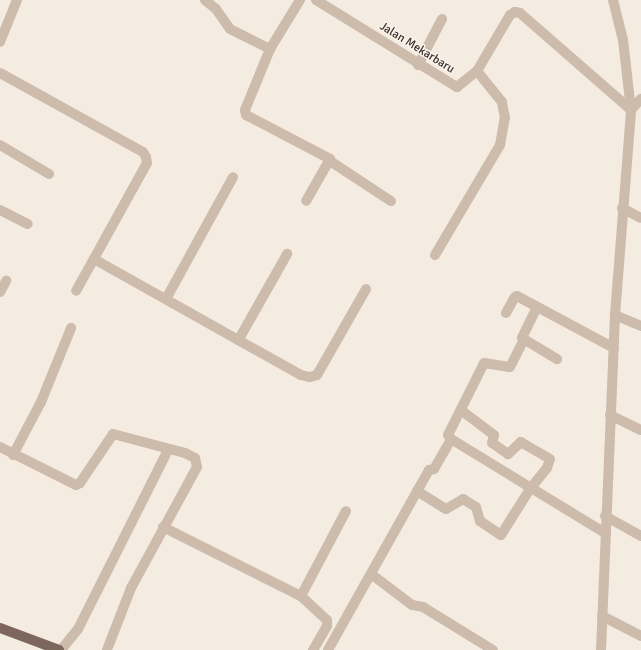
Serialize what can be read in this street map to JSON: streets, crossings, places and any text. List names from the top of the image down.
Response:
{
  "streets": {
    "street": ["Jalan Mekarbaru"]
  }
}
